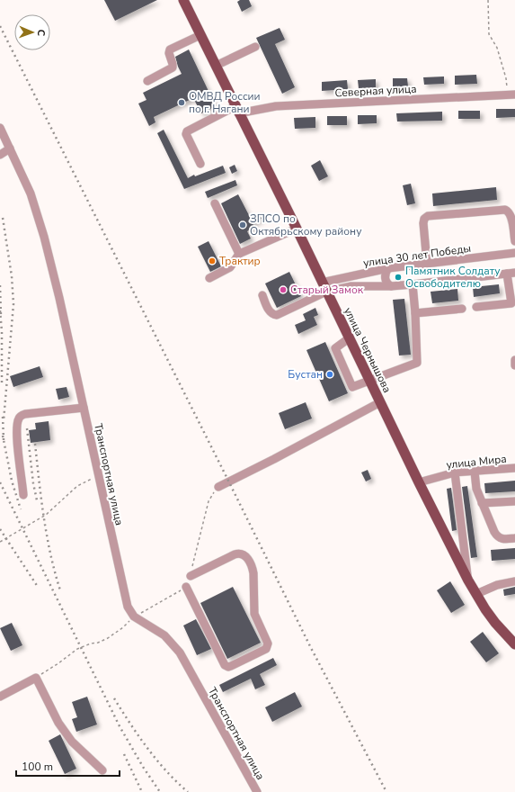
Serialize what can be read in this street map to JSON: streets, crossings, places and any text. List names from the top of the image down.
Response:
{
  "streets": {
    "main road": ["улица Чернышова"],
    "street": [
      "Северная улица",
      "улица 30 лет Победы",
      "улица Мира",
      "Транспортная улица"
    ]
  },
  "crossings": [
    ["Северная улица", "улица Чернышова"],
    ["улица 30 лет Победы", "улица Чернышова"],
    ["улица Чернышова", "улица Мира"]
  ],
  "places": [
    "ОМВД России по г. Нягани",
    "ЗПСО по Октябрьскому району",
    "Трактир",
    "Памятник Солдату Освободителю",
    "Старый Замок",
    "Бустан"
  ],
  "scale_bar": "100 m",
  "north": "right"
}
